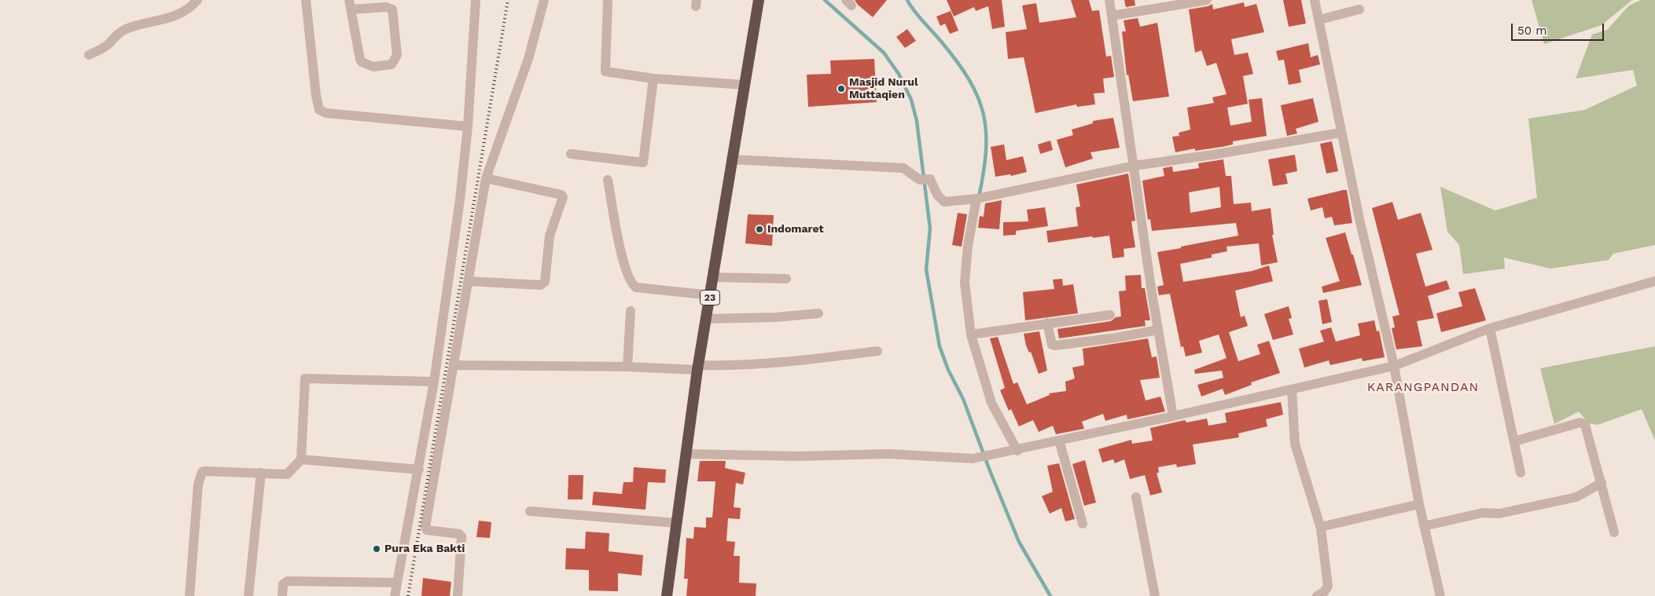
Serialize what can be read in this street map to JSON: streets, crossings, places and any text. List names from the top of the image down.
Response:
{
  "streets": {
    "highway": ["23"]
  },
  "districts": ["KARANGPANDAN"],
  "places": ["Masjid Nurul Muttaqien", "Indomaret", "Pura Eka Bakti"],
  "scale_bar": "50 m"
}
